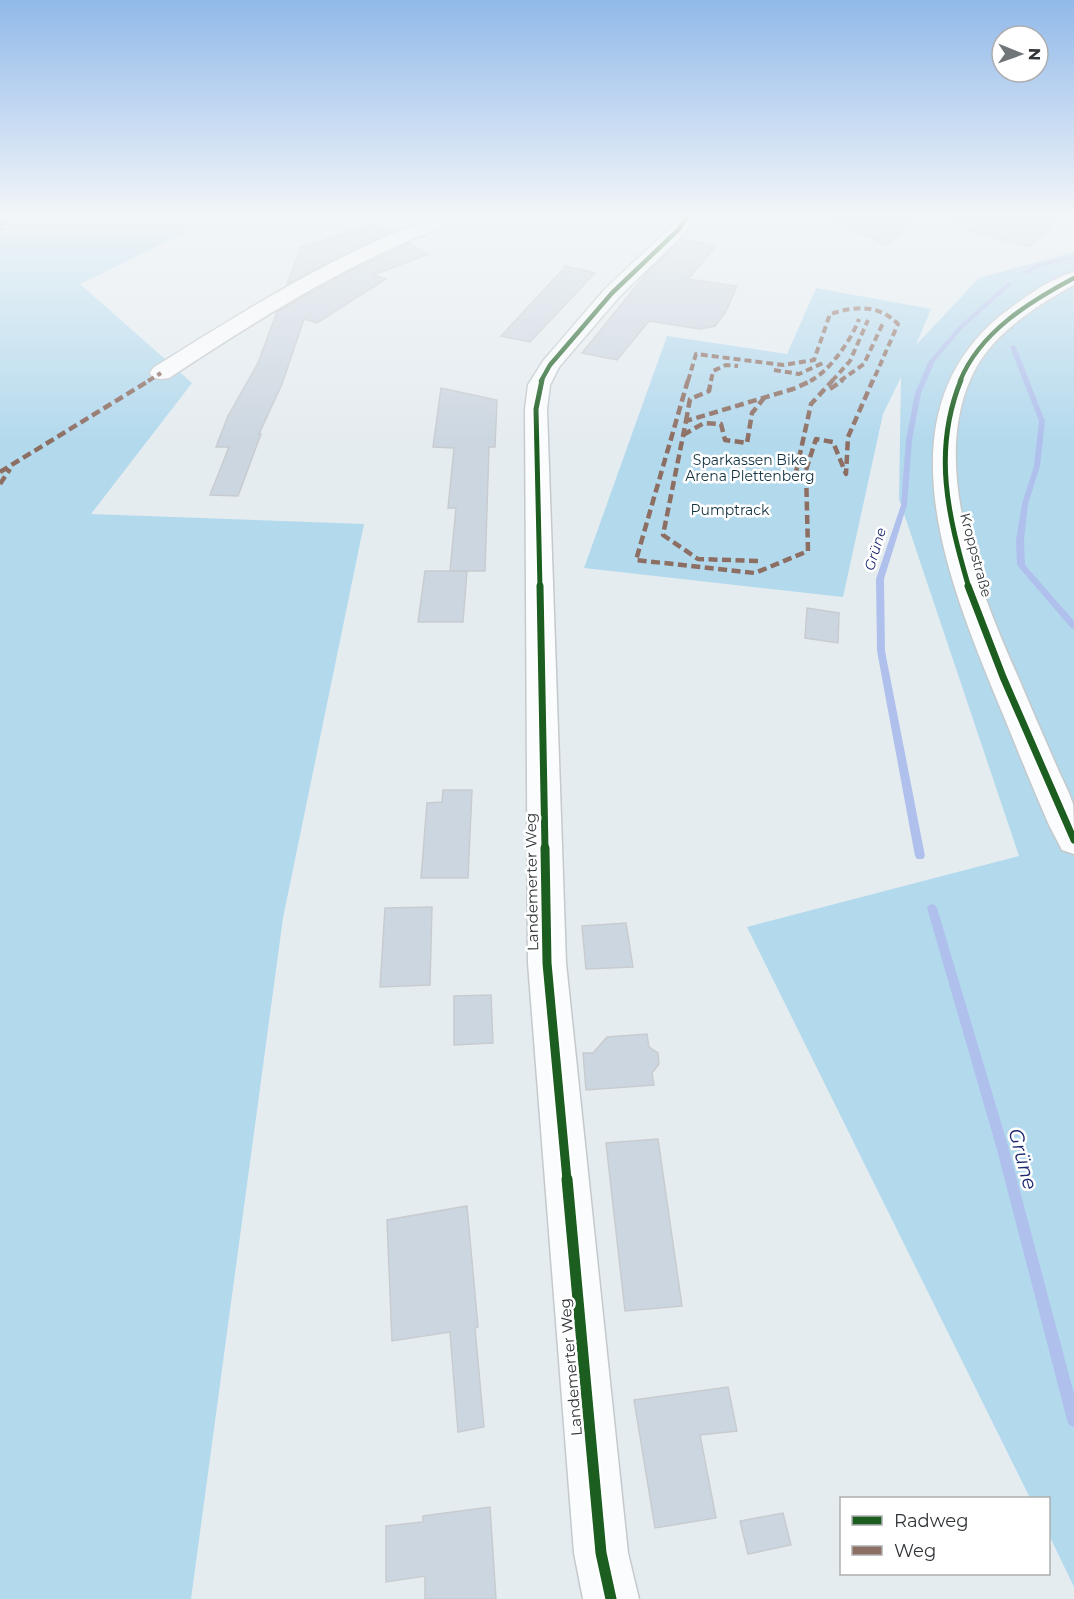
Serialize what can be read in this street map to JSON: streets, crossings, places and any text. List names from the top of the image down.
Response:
{
  "streets": {
    "street": ["Kroppstraße", "Landemerter Weg"]
  },
  "water": ["Grüne"],
  "parks": ["Sparkassen Bike Arena Plettenberg", "Pumptrack"],
  "legend": ["Radweg", "Weg"],
  "north": "right"
}
